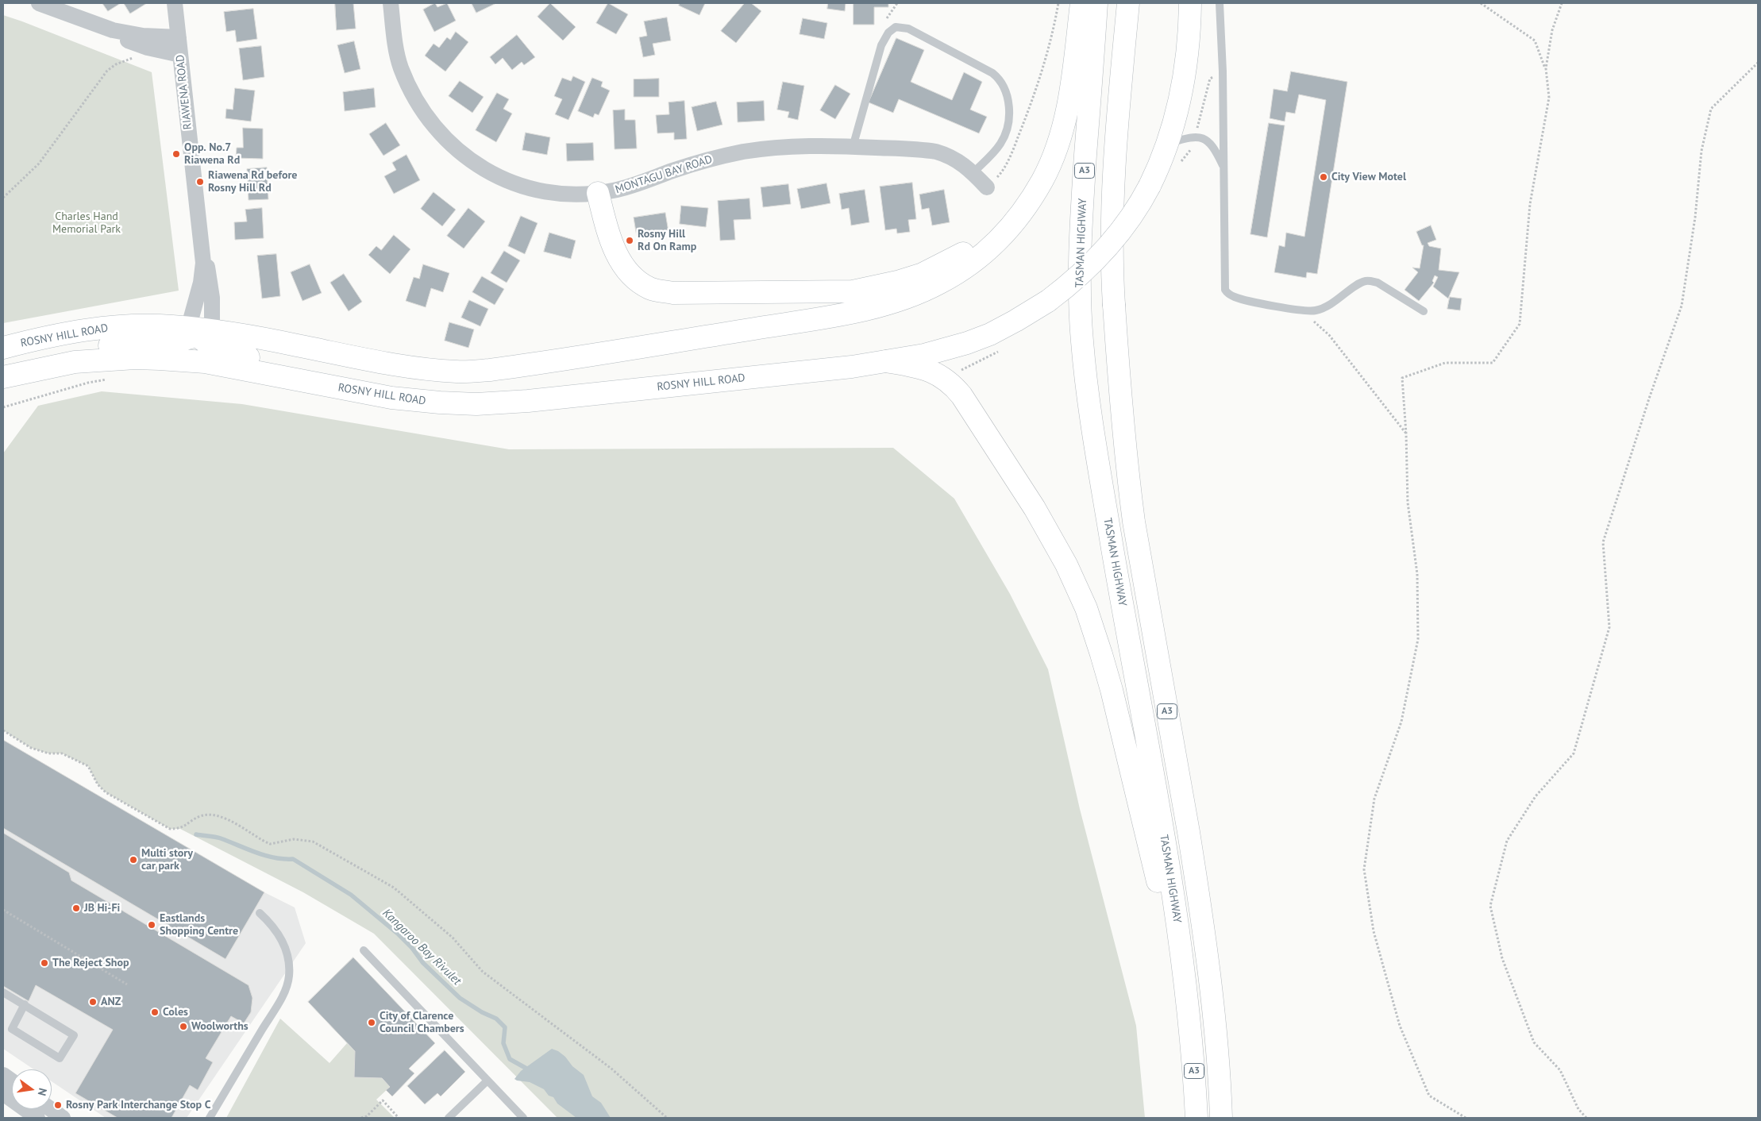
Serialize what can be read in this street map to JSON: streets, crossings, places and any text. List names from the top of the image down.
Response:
{
  "streets": {
    "main road": ["A3", "TASMAN HIGHWAY", "ROSNY HILL ROAD"],
    "street": ["RIAWENA ROAD", "MONTAGU BAY ROAD"]
  },
  "crossings": [
    ["RIAWENA ROAD", "ROSNY HILL ROAD"]
  ],
  "water": ["Kangaroo Bay Rivulet"],
  "parks": ["Charles Hand Memorial Park"],
  "places": [
    "Opp. No.7 Riawena Rd",
    "City View Motel",
    "Riawena Rd before Rosny Hill Rd",
    "Rosny Hill Rd On Ramp",
    "Multi story car park",
    "JB Hi-Fi",
    "Eastlands Shopping Centre",
    "The Reject Shop",
    "ANZ",
    "Coles",
    "City of Clarence Council Chambers",
    "Woolworths",
    "Rosny Park Interchange Stop C"
  ],
  "north": "right"
}
